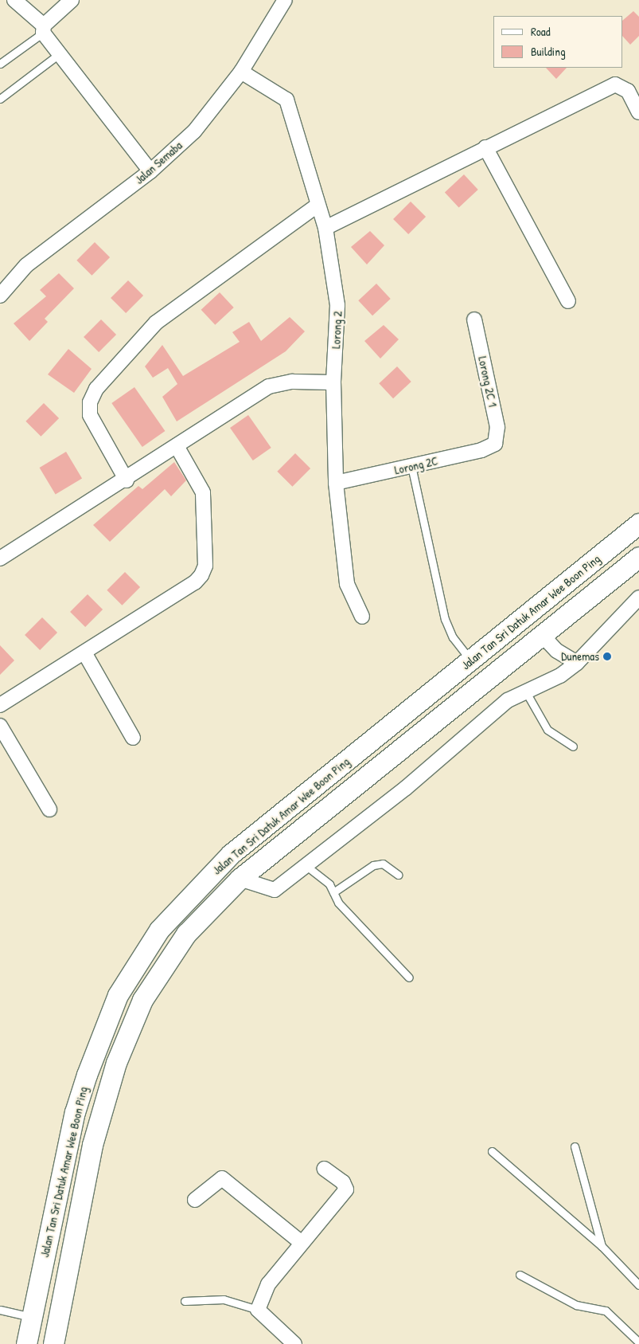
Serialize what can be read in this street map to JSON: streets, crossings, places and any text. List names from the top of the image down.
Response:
{
  "streets": {
    "main road": ["Jalan Tan Sri Datuk Amar Wee Boon Ping"],
    "street": [
      "Jalan Semaba",
      "Lorong 2",
      "Lorong 2C 1",
      "Lorong 2C"
    ]
  },
  "crossings": [
    ["Jalan Semaba", "Lorong 2"],
    ["Lorong 2", "Lorong 2C"],
    ["Lorong 2C 1", "Lorong 2C"]
  ],
  "places": ["Dunemas"],
  "legend": ["Road", "Building"]
}
